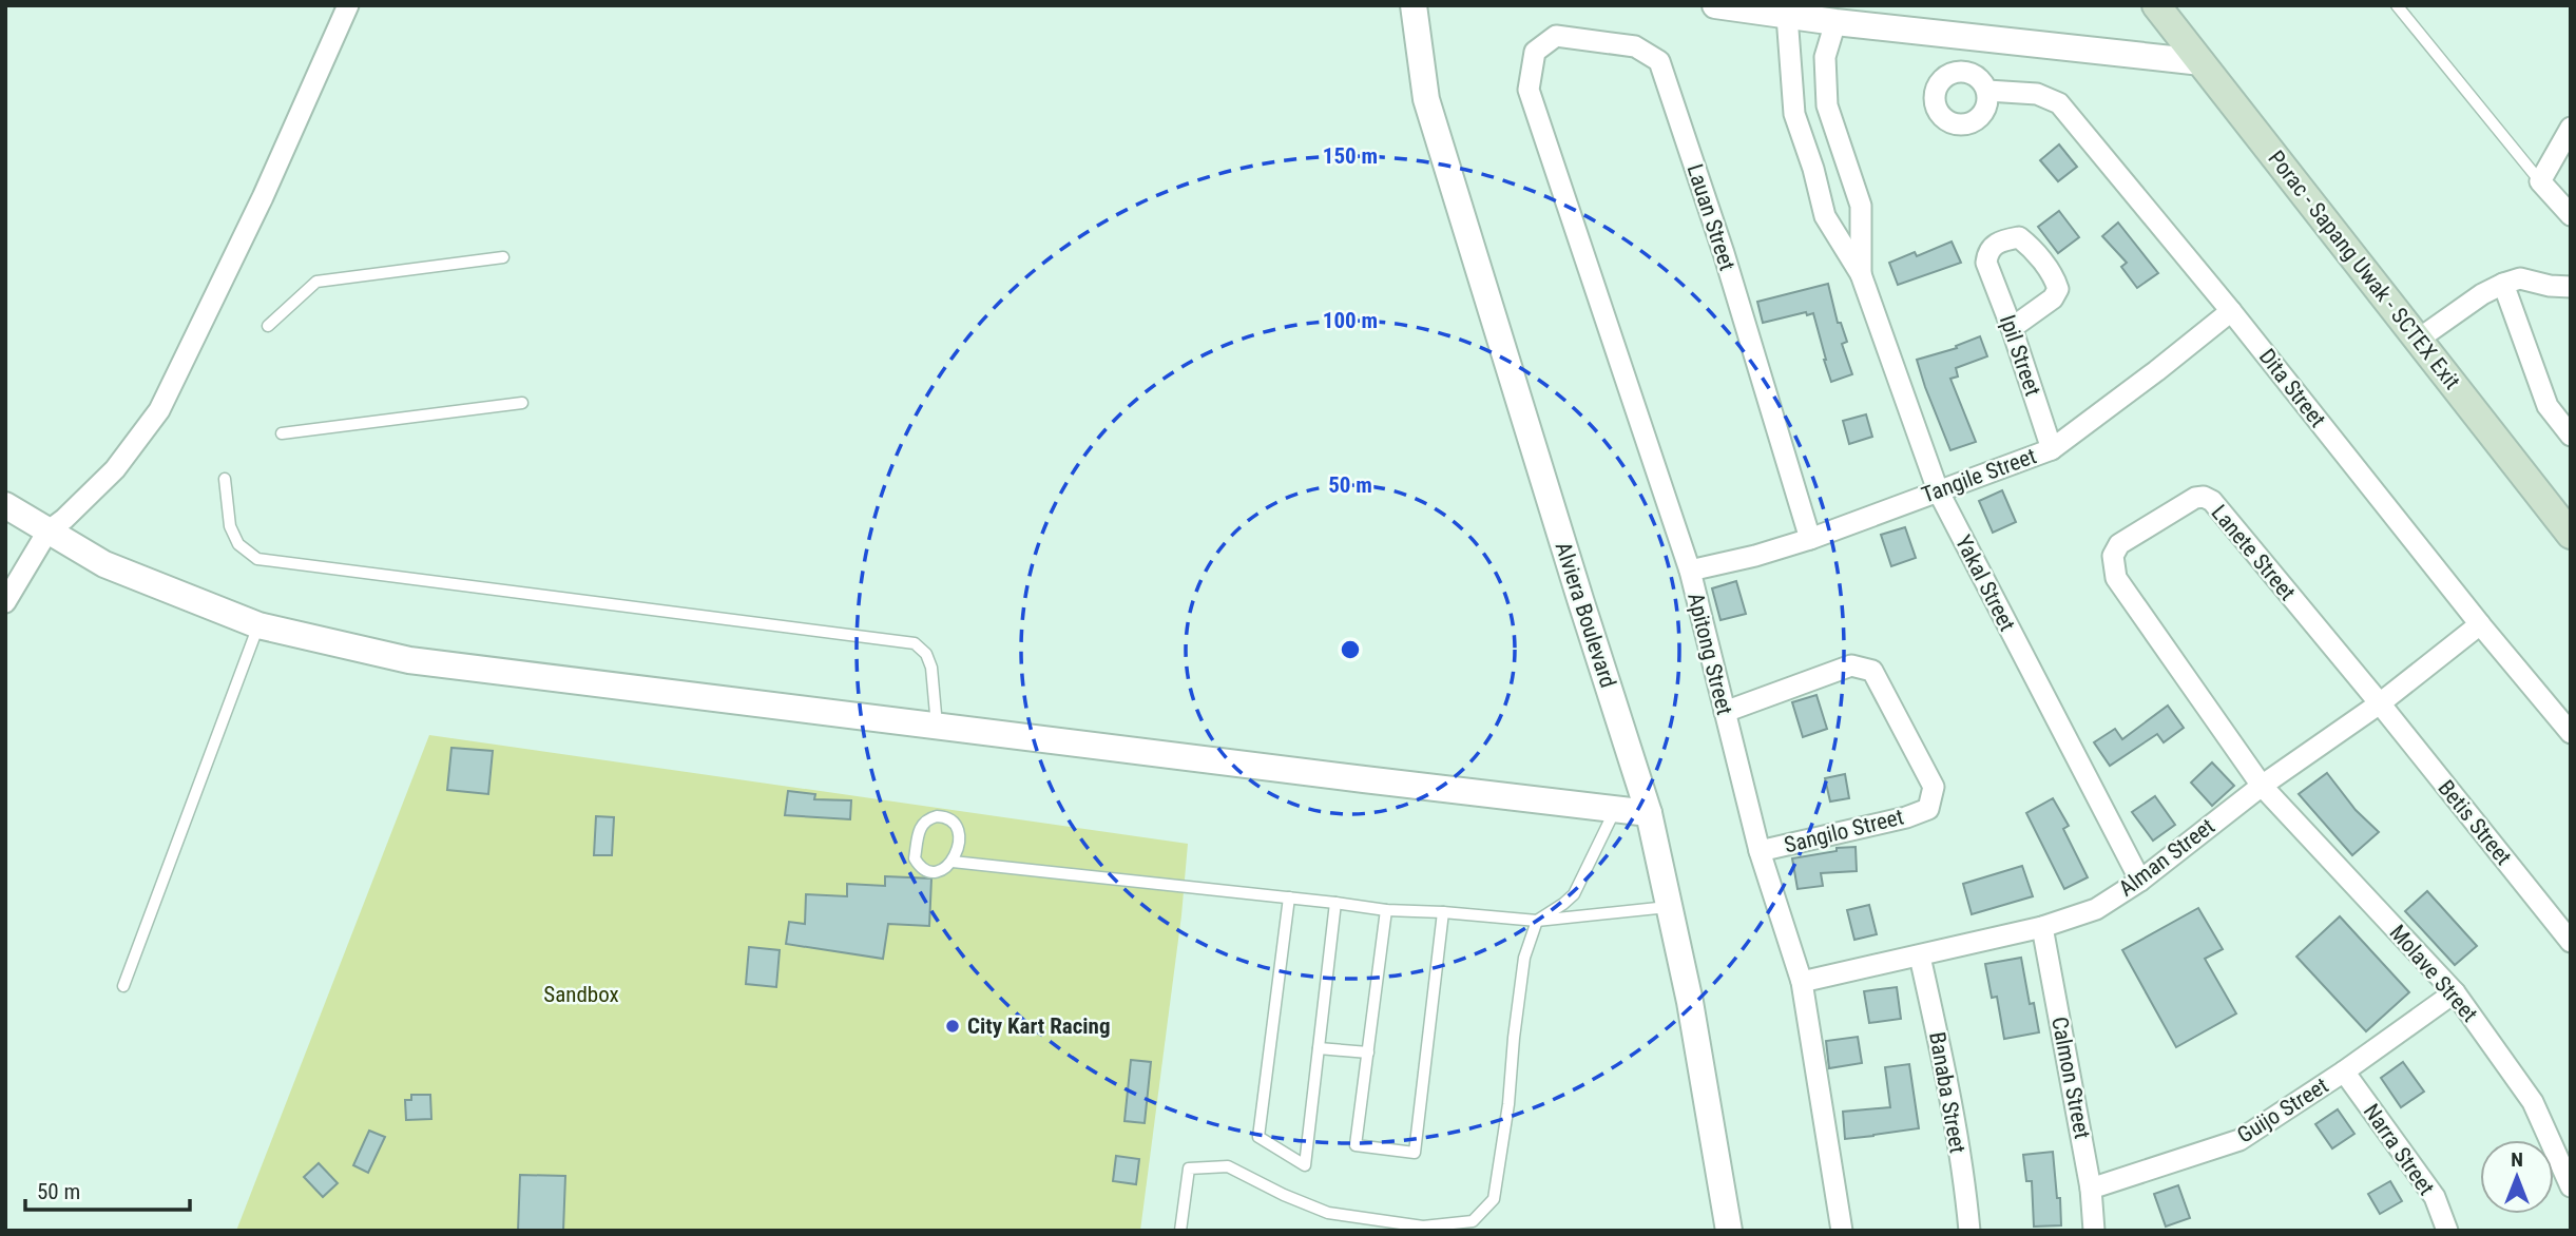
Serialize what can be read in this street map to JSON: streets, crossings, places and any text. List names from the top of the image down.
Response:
{
  "streets": {
    "main road": ["Porac - Sapang Uwak - SCTEX Exit"],
    "street": [
      "Lauan Street",
      "Ipil Street",
      "Dita Street",
      "Tangile Street",
      "Lanete Street",
      "Yakal Street",
      "Alviera Boulevard",
      "Apitong Street",
      "Betis Street",
      "Sangilo Street",
      "Alman Street",
      "Molave Street",
      "Calmon Street",
      "Banaba Street",
      "Guijo Street",
      "Narra Street"
    ]
  },
  "crossings": [
    ["Lauan Street", "Tangile Street"],
    ["Lauan Street", "Apitong Street"],
    ["Ipil Street", "Tangile Street"],
    ["Dita Street", "Tangile Street"],
    ["Dita Street", "Alman Street"],
    ["Tangile Street", "Yakal Street"],
    ["Tangile Street", "Apitong Street"],
    ["Lanete Street", "Betis Street"],
    ["Lanete Street", "Alman Street"],
    ["Lanete Street", "Molave Street"],
    ["Yakal Street", "Alman Street"],
    ["Apitong Street", "Sangilo Street"],
    ["Apitong Street", "Alman Street"],
    ["Betis Street", "Alman Street"],
    ["Alman Street", "Molave Street"],
    ["Alman Street", "Calmon Street"],
    ["Alman Street", "Banaba Street"],
    ["Molave Street", "Guijo Street"],
    ["Calmon Street", "Guijo Street"],
    ["Guijo Street", "Narra Street"]
  ],
  "parks": ["Sandbox"],
  "places": ["City Kart Racing"],
  "scale_bar": "50 m",
  "north": "top",
  "rings": ["150 m", "100 m", "50 m"]
}
